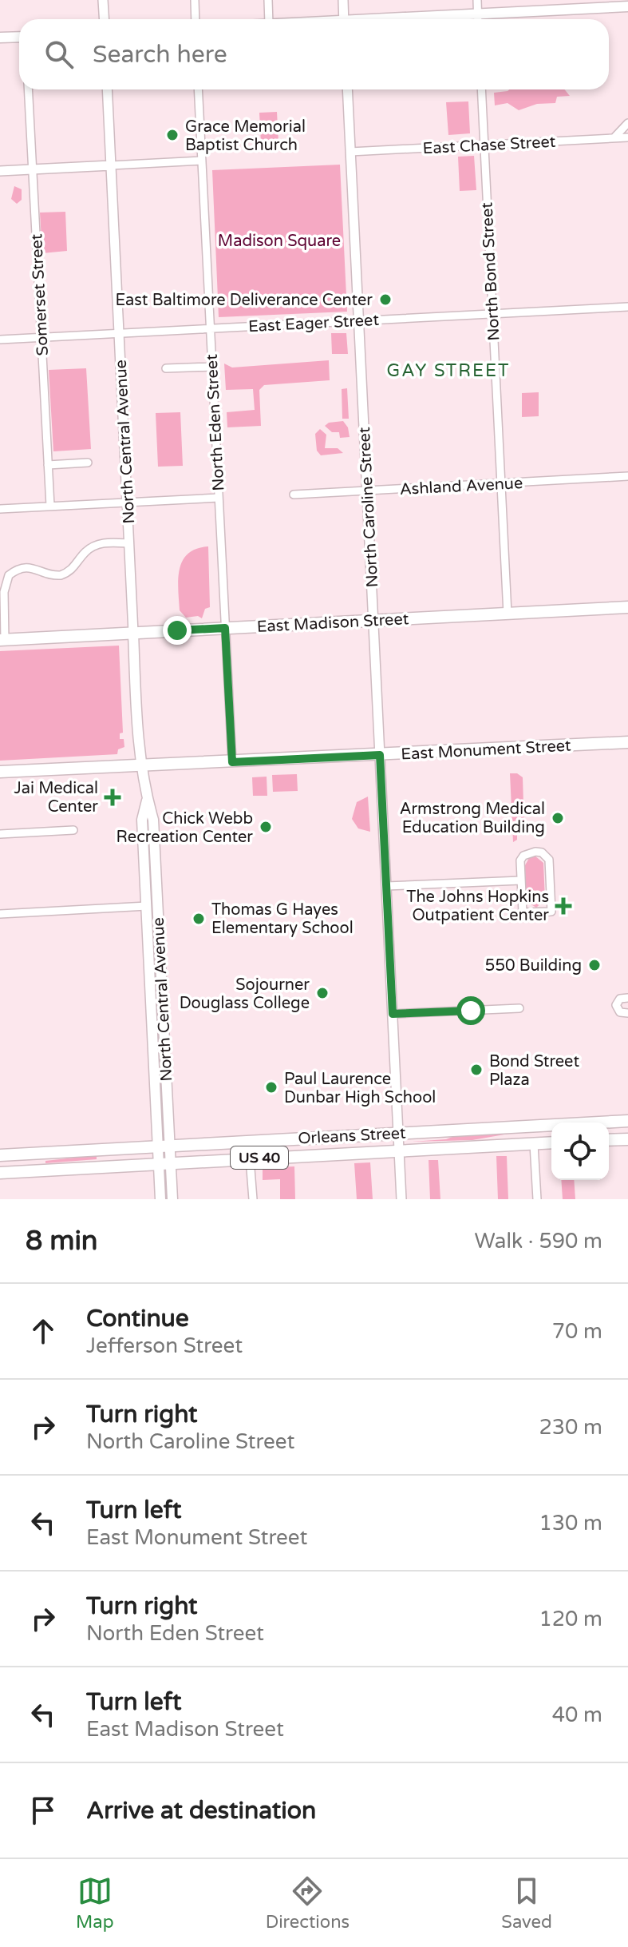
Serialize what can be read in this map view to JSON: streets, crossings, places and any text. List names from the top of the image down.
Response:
{
  "streets": {
    "main road": [
      "North Central Avenue",
      "East Madison Street",
      "East Monument Street",
      "Orleans Street",
      "US 40"
    ],
    "street": [
      "East Chase Street",
      "North Bond Street",
      "Somerset Street",
      "East Eager Street",
      "North Eden Street",
      "Ashland Avenue",
      "North Caroline Street"
    ]
  },
  "crossings": [
    ["East Chase Street", "North Bond Street"],
    ["East Chase Street", "North Caroline Street"],
    ["North Bond Street", "East Eager Street"],
    ["North Bond Street", "Ashland Avenue"],
    ["North Bond Street", "East Madison Street"],
    ["Somerset Street", "East Eager Street"],
    ["East Eager Street", "North Eden Street"],
    ["East Eager Street", "North Central Avenue"],
    ["East Eager Street", "North Caroline Street"],
    ["North Eden Street", "East Madison Street"],
    ["North Eden Street", "East Monument Street"],
    ["North Central Avenue", "East Madison Street"],
    ["North Central Avenue", "East Monument Street"],
    ["North Central Avenue", "Orleans Street"],
    ["Ashland Avenue", "North Caroline Street"],
    ["North Caroline Street", "East Madison Street"],
    ["North Caroline Street", "East Monument Street"],
    ["North Caroline Street", "Orleans Street"]
  ],
  "districts": ["GAY STREET"],
  "parks": ["Madison Square"],
  "places": {
    "other": [
      "Grace Memorial Baptist Church",
      "East Baltimore Deliverance Center",
      "Armstrong Medical Education Building",
      "Chick Webb Recreation Center",
      "Thomas G Hayes Elementary School",
      "550 Building",
      "Sojourner Douglass College",
      "Bond Street Plaza",
      "Paul Laurence Dunbar High School"
    ],
    "health": ["Jai Medical Center", "The Johns Hopkins Outpatient Center"]
  },
  "page": {
    "search": "Search here",
    "heading": ["8 min", "Walk · 590 m"],
    "list": [
      ["Continue", "Jefferson Street", "70 m"],
      ["Turn right", "North Caroline Street", "230 m"],
      ["Turn left", "East Monument Street", "130 m"],
      ["Turn right", "North Eden Street", "120 m"],
      ["Turn left", "East Madison Street", "40 m"],
      "Arrive at destination"
    ],
    "nav": ["Map", "Directions", "Saved"]
  }
}
